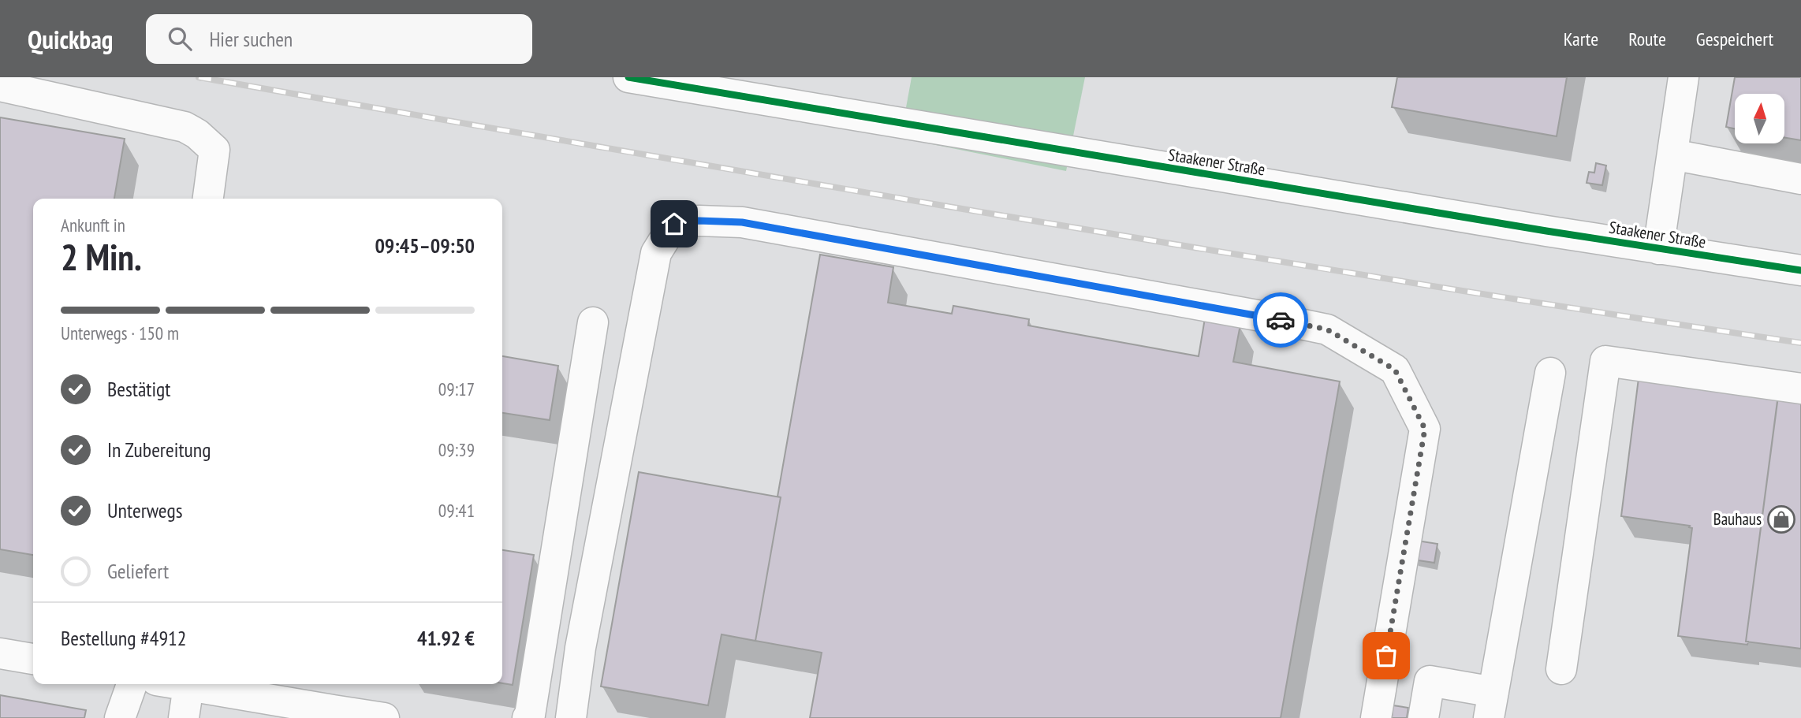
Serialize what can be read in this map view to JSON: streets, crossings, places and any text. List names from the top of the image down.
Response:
{
  "streets": {
    "street": ["Staakener Straße"]
  },
  "places": {
    "shop": ["Bauhaus"]
  },
  "north": "top",
  "page": {
    "header": "Quickbag",
    "search": "Hier suchen",
    "nav": ["Karte", "Route", "Gespeichert"],
    "heading": ["2 Min.", "Ankunft in", "09:45–09:50"],
    "panel": ["Bestellung #4912", "41.92 €"],
    "bar": "Unterwegs · 150 m",
    "list": [
      ["Bestätigt", "09:17"],
      ["In Zubereitung", "09:39"],
      ["Unterwegs", "09:41"],
      "Geliefert"
    ]
  }
}
